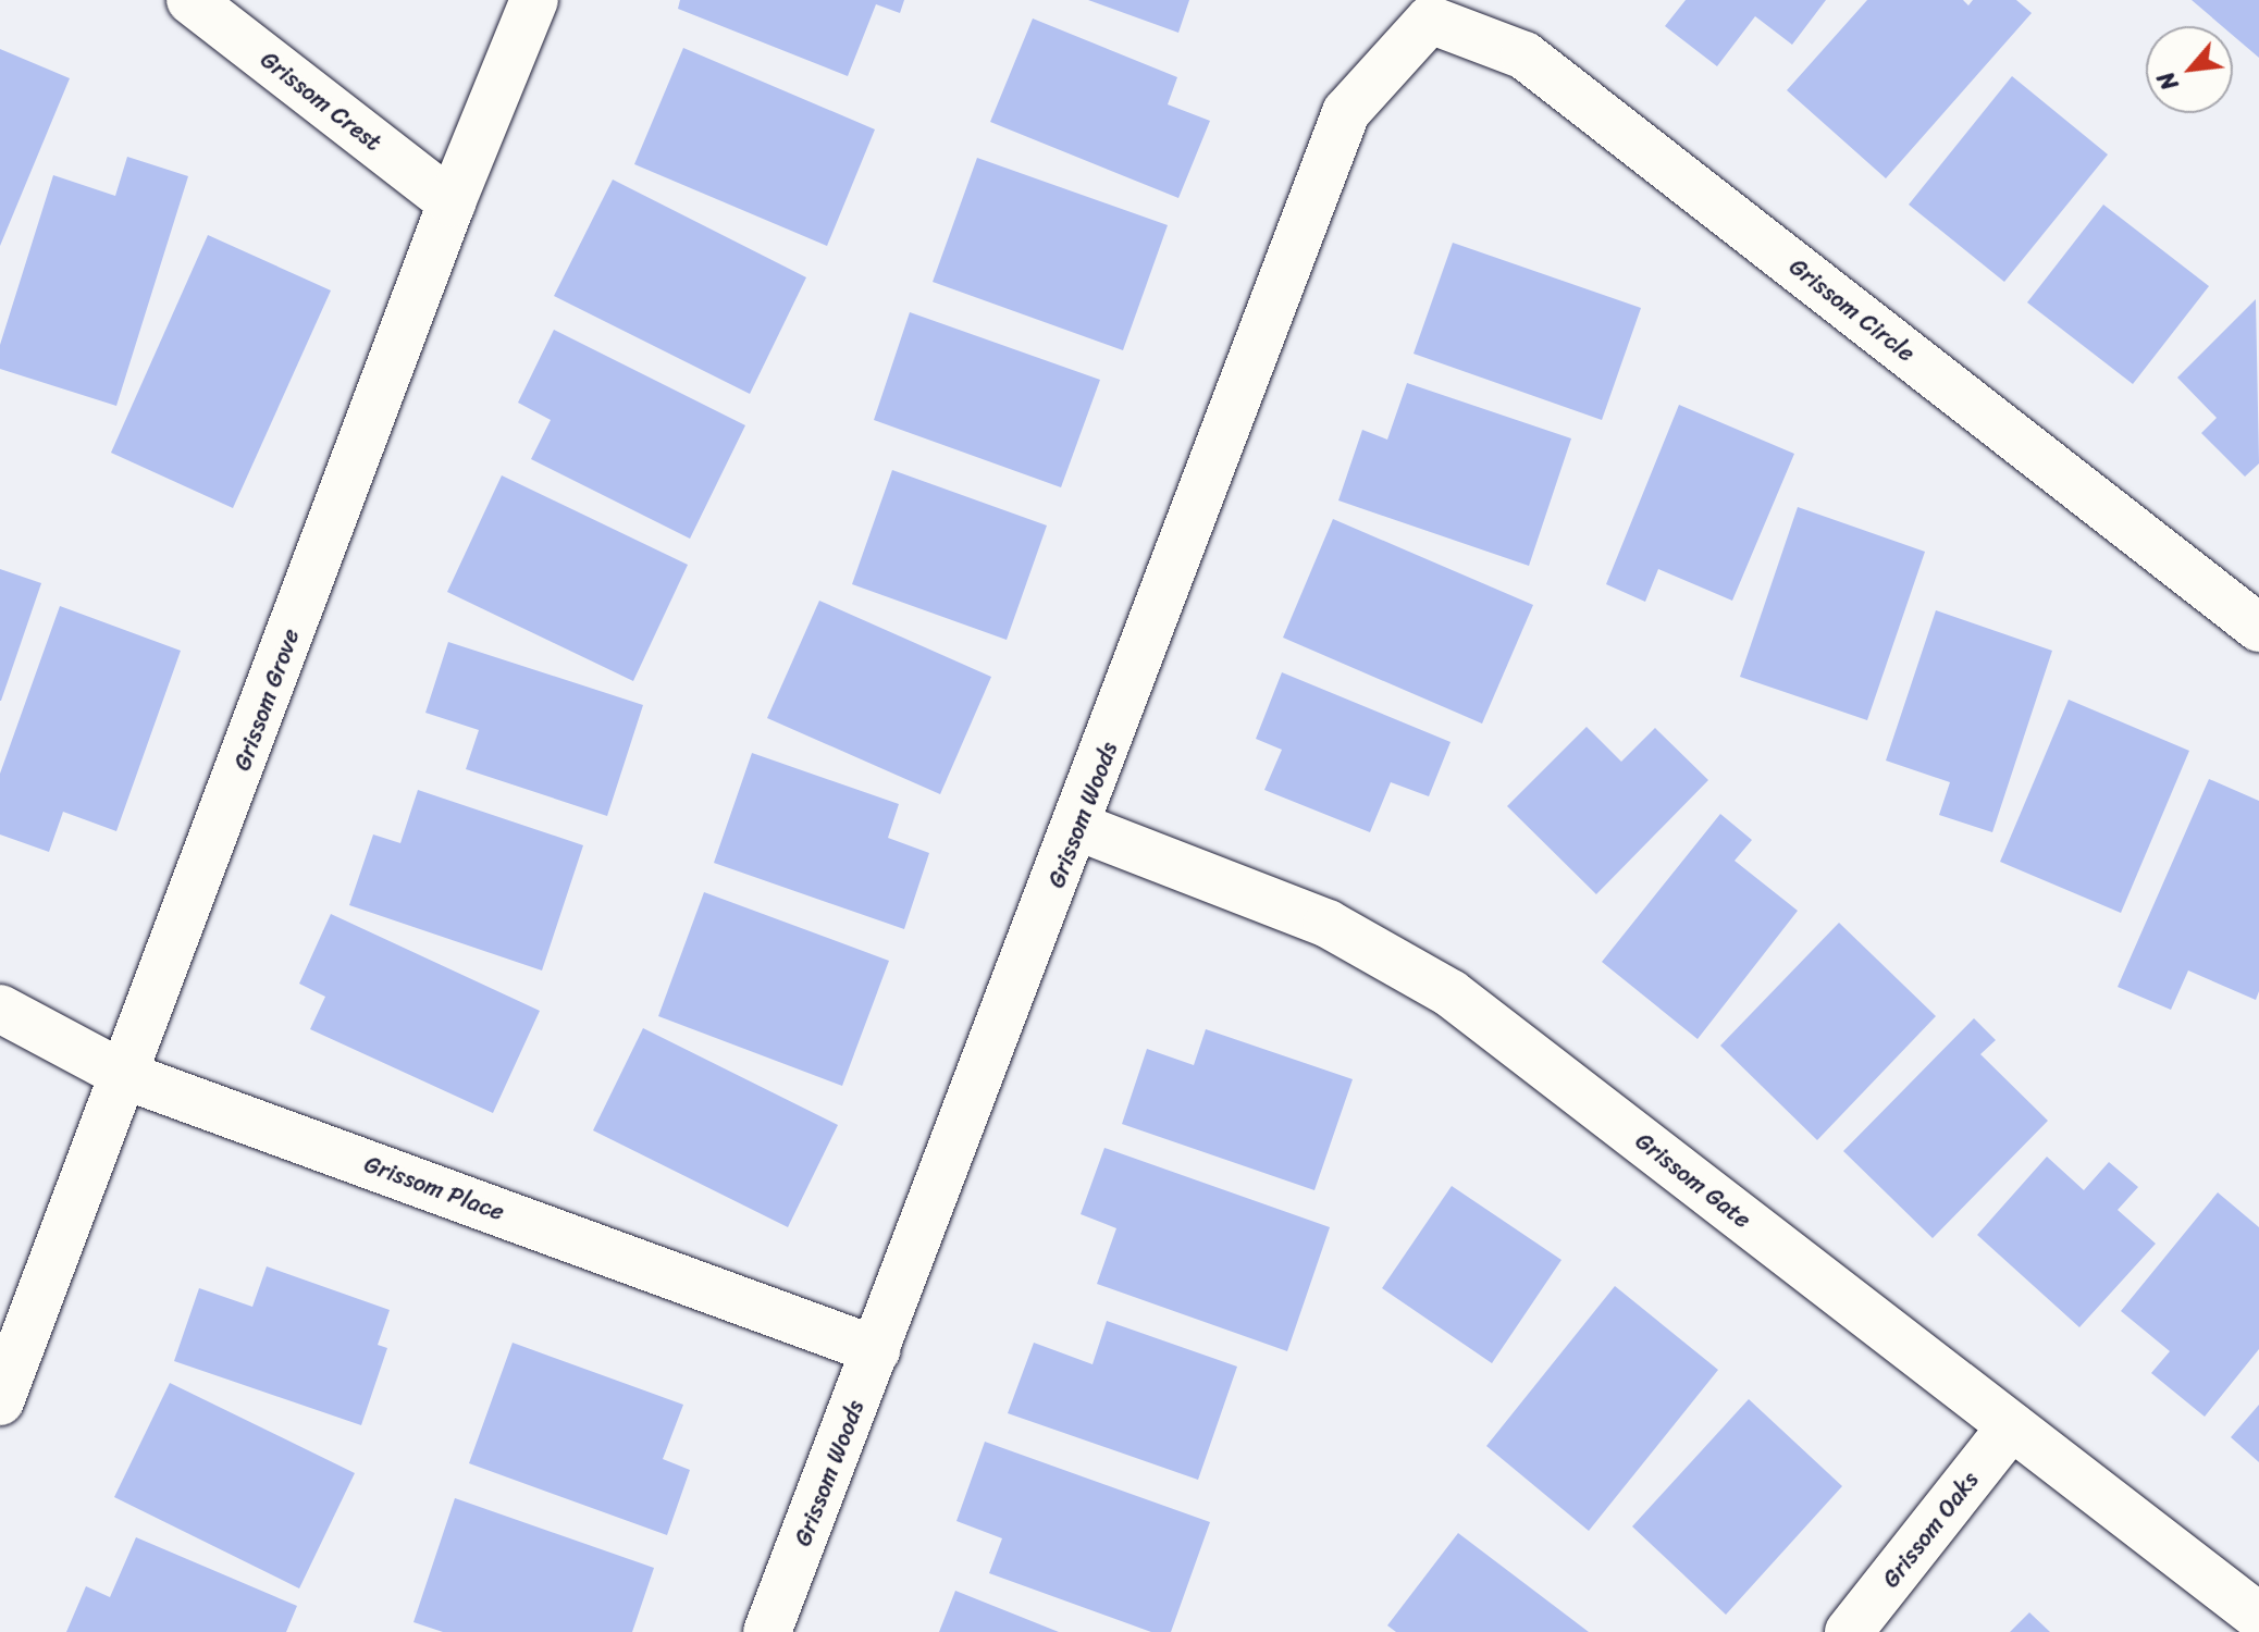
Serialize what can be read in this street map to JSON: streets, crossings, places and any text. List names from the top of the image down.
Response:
{
  "streets": {
    "street": [
      "Grissom Crest",
      "Grissom Circle",
      "Grissom Grove",
      "Grissom Woods",
      "Grissom Gate",
      "Grissom Place",
      "Grissom Oaks"
    ]
  },
  "crossings": [
    ["Grissom Crest", "Grissom Grove"],
    ["Grissom Circle", "Grissom Woods"],
    ["Grissom Grove", "Grissom Place"],
    ["Grissom Woods", "Grissom Gate"],
    ["Grissom Woods", "Grissom Place"],
    ["Grissom Gate", "Grissom Oaks"]
  ],
  "north": "bottom left"
}
